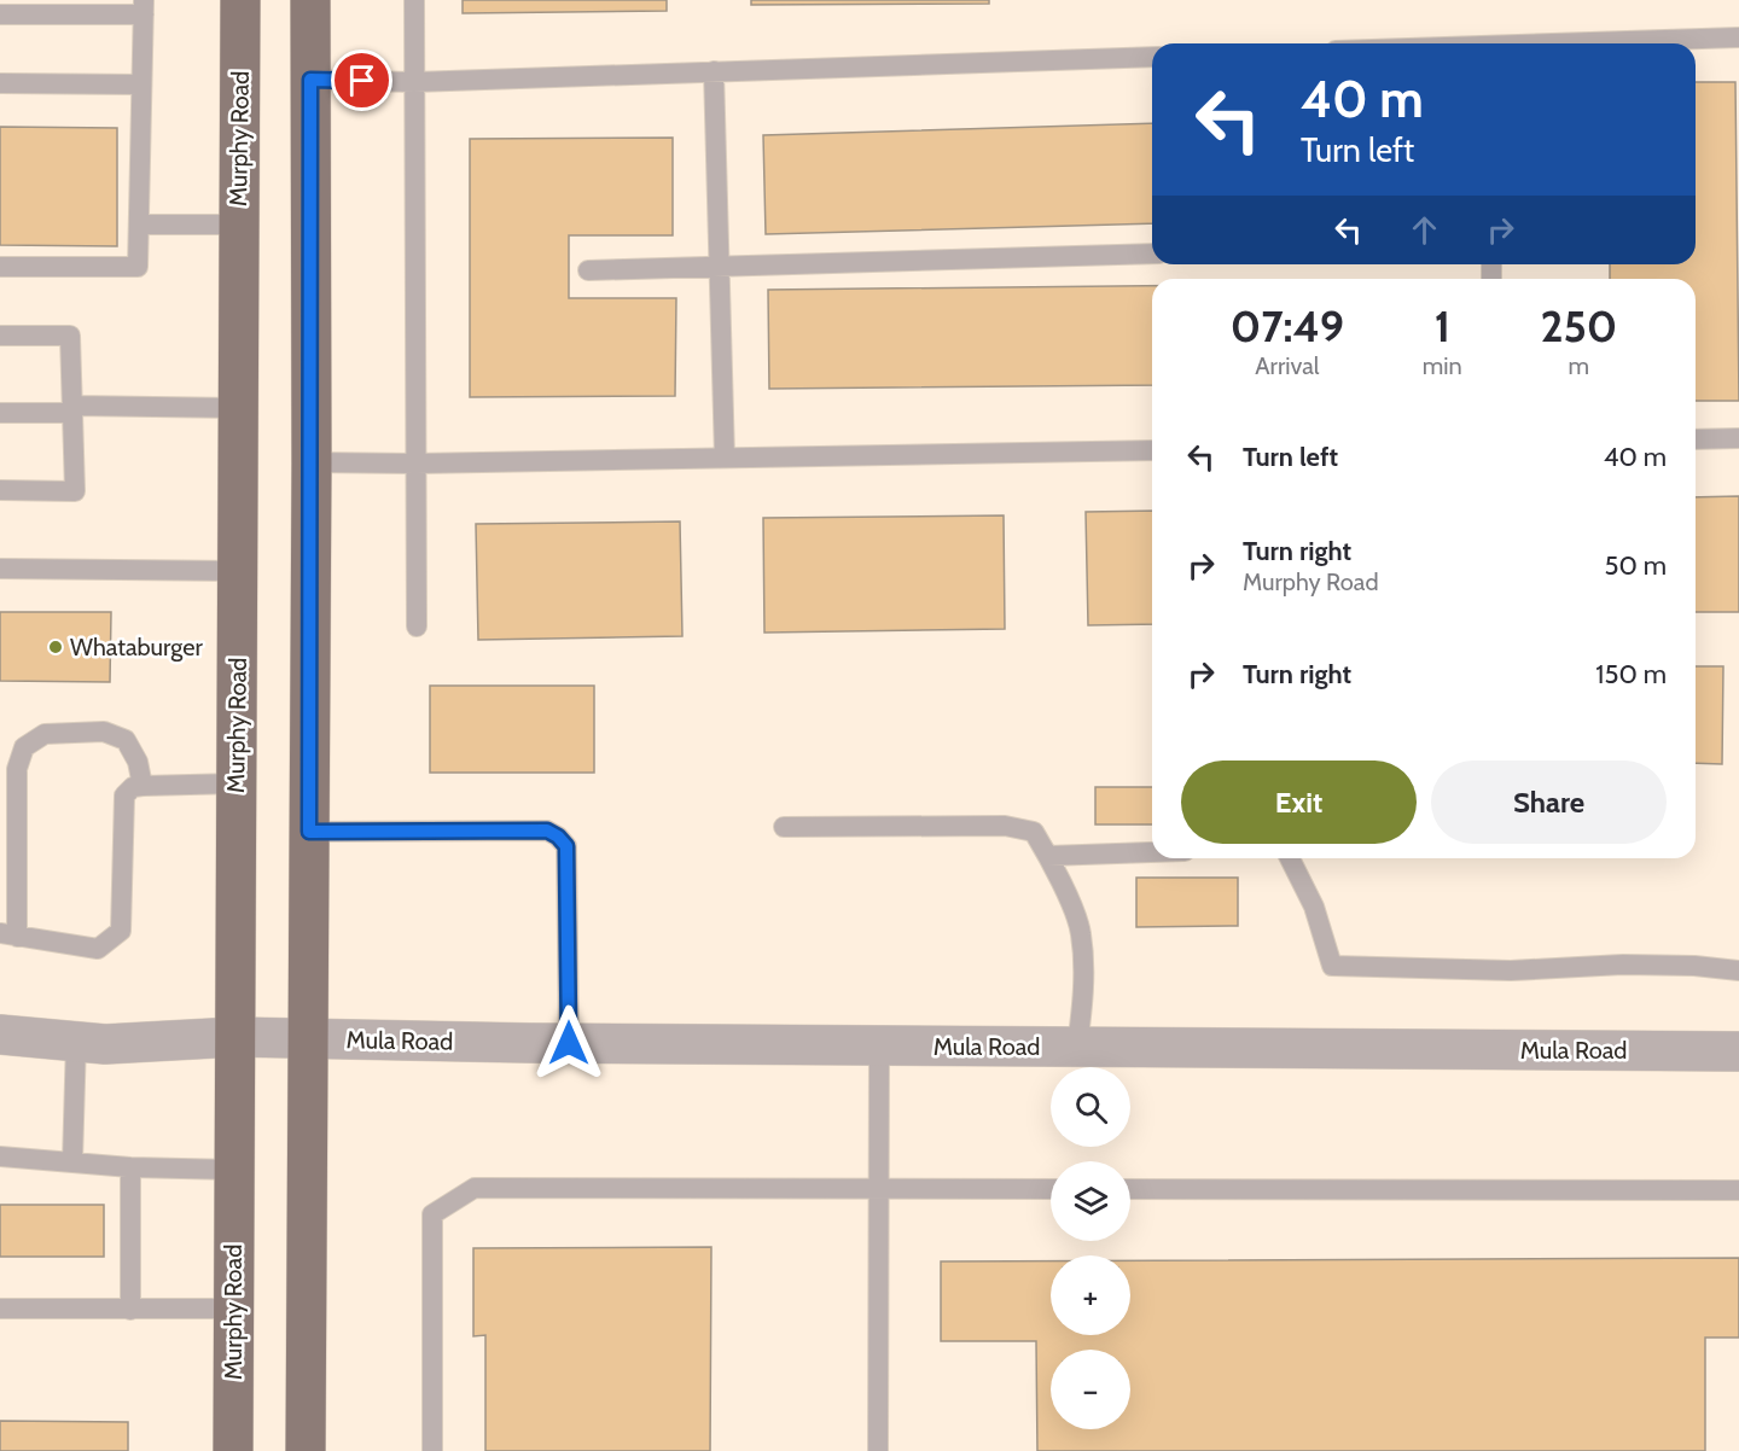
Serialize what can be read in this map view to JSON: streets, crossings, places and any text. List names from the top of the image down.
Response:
{
  "streets": {
    "main road": ["Murphy Road"],
    "street": ["Mula Road"]
  },
  "crossings": [
    ["Murphy Road", "Mula Road"]
  ],
  "places": ["Whataburger"],
  "page": {
    "turn": ["40 m", "Turn left"],
    "eta": [
      "07:49",
      "Arrival",
      "1",
      "min",
      "250",
      "m"
    ],
    "list": [
      {
        "name": "Turn left",
        "value": "40 m"
      },
      {
        "name": "Turn right",
        "note": "Murphy Road",
        "value": "50 m"
      },
      {
        "name": "Turn right",
        "value": "150 m"
      }
    ],
    "buttons": ["Exit", "Share"],
    "map_buttons": ["+", "−"]
  }
}
